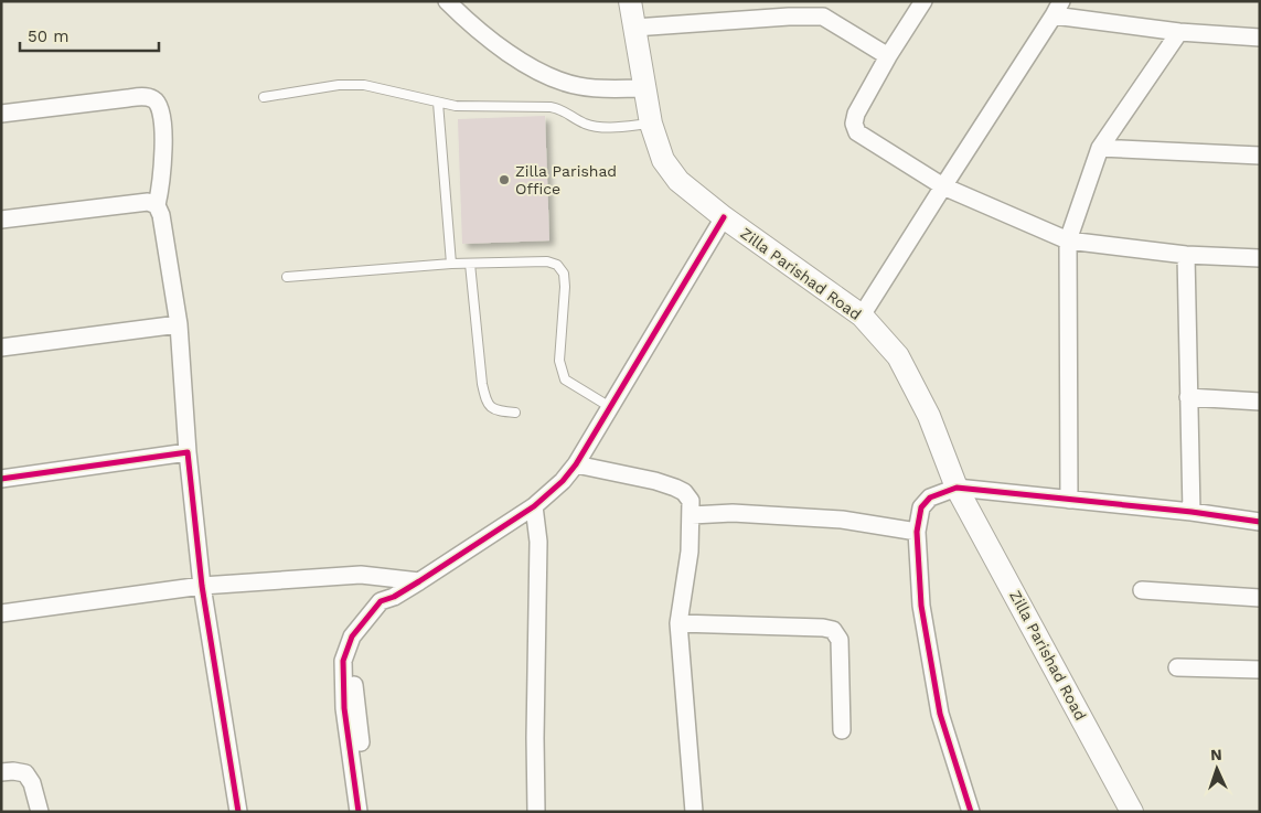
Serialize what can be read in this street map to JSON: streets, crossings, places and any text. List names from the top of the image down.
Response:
{
  "streets": {
    "main road": ["Zilla Parishad Road"]
  },
  "places": ["Zilla Parishad Office"],
  "scale_bar": "50 m",
  "north": "top"
}
